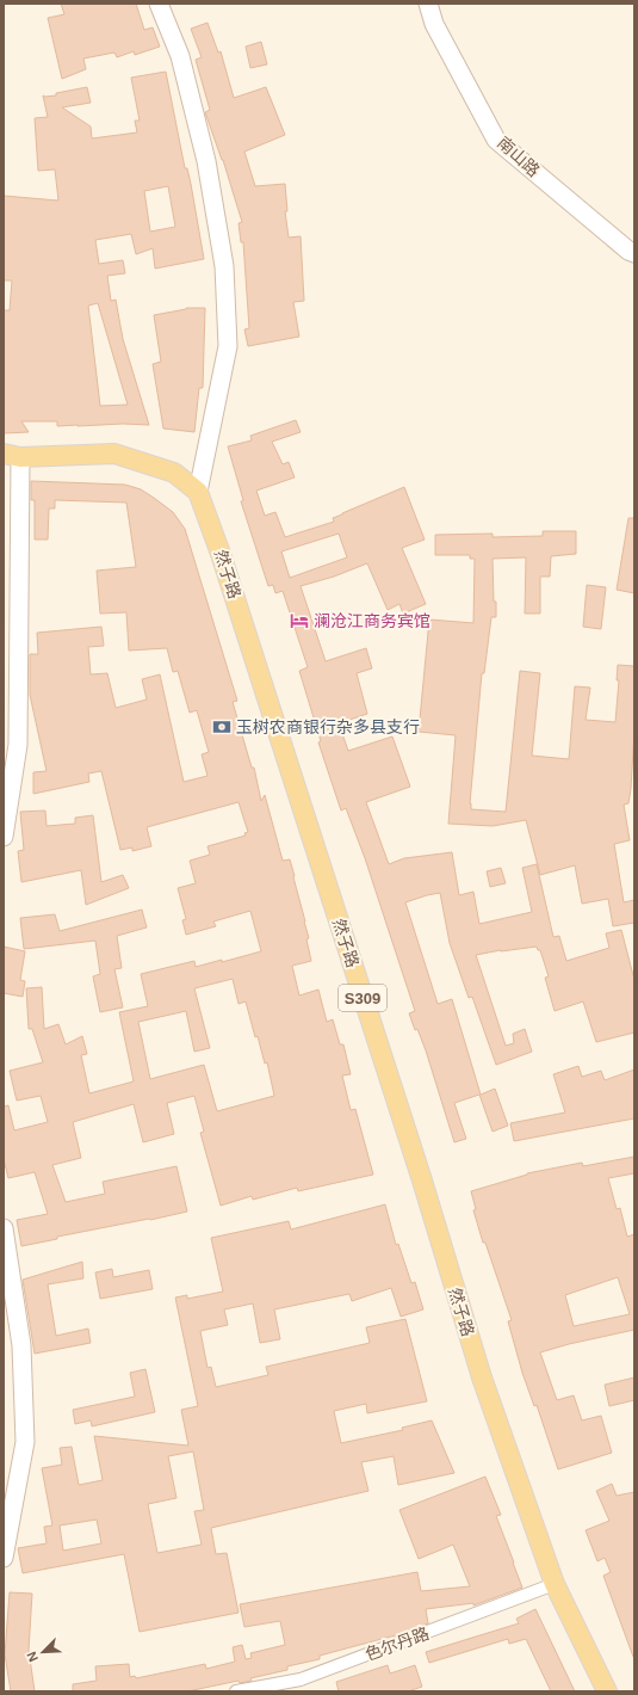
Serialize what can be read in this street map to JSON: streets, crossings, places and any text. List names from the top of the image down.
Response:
{
  "streets": {
    "main road": ["然子路", "S309"],
    "street": ["南山路", "色尔丹路"]
  },
  "crossings": [
    ["然子路", "色尔丹路"]
  ],
  "places": {
    "hotel": ["澜沧江商务宾馆"],
    "bank": ["玉树农商银行杂多县支行"]
  },
  "north": "bottom left"
}
